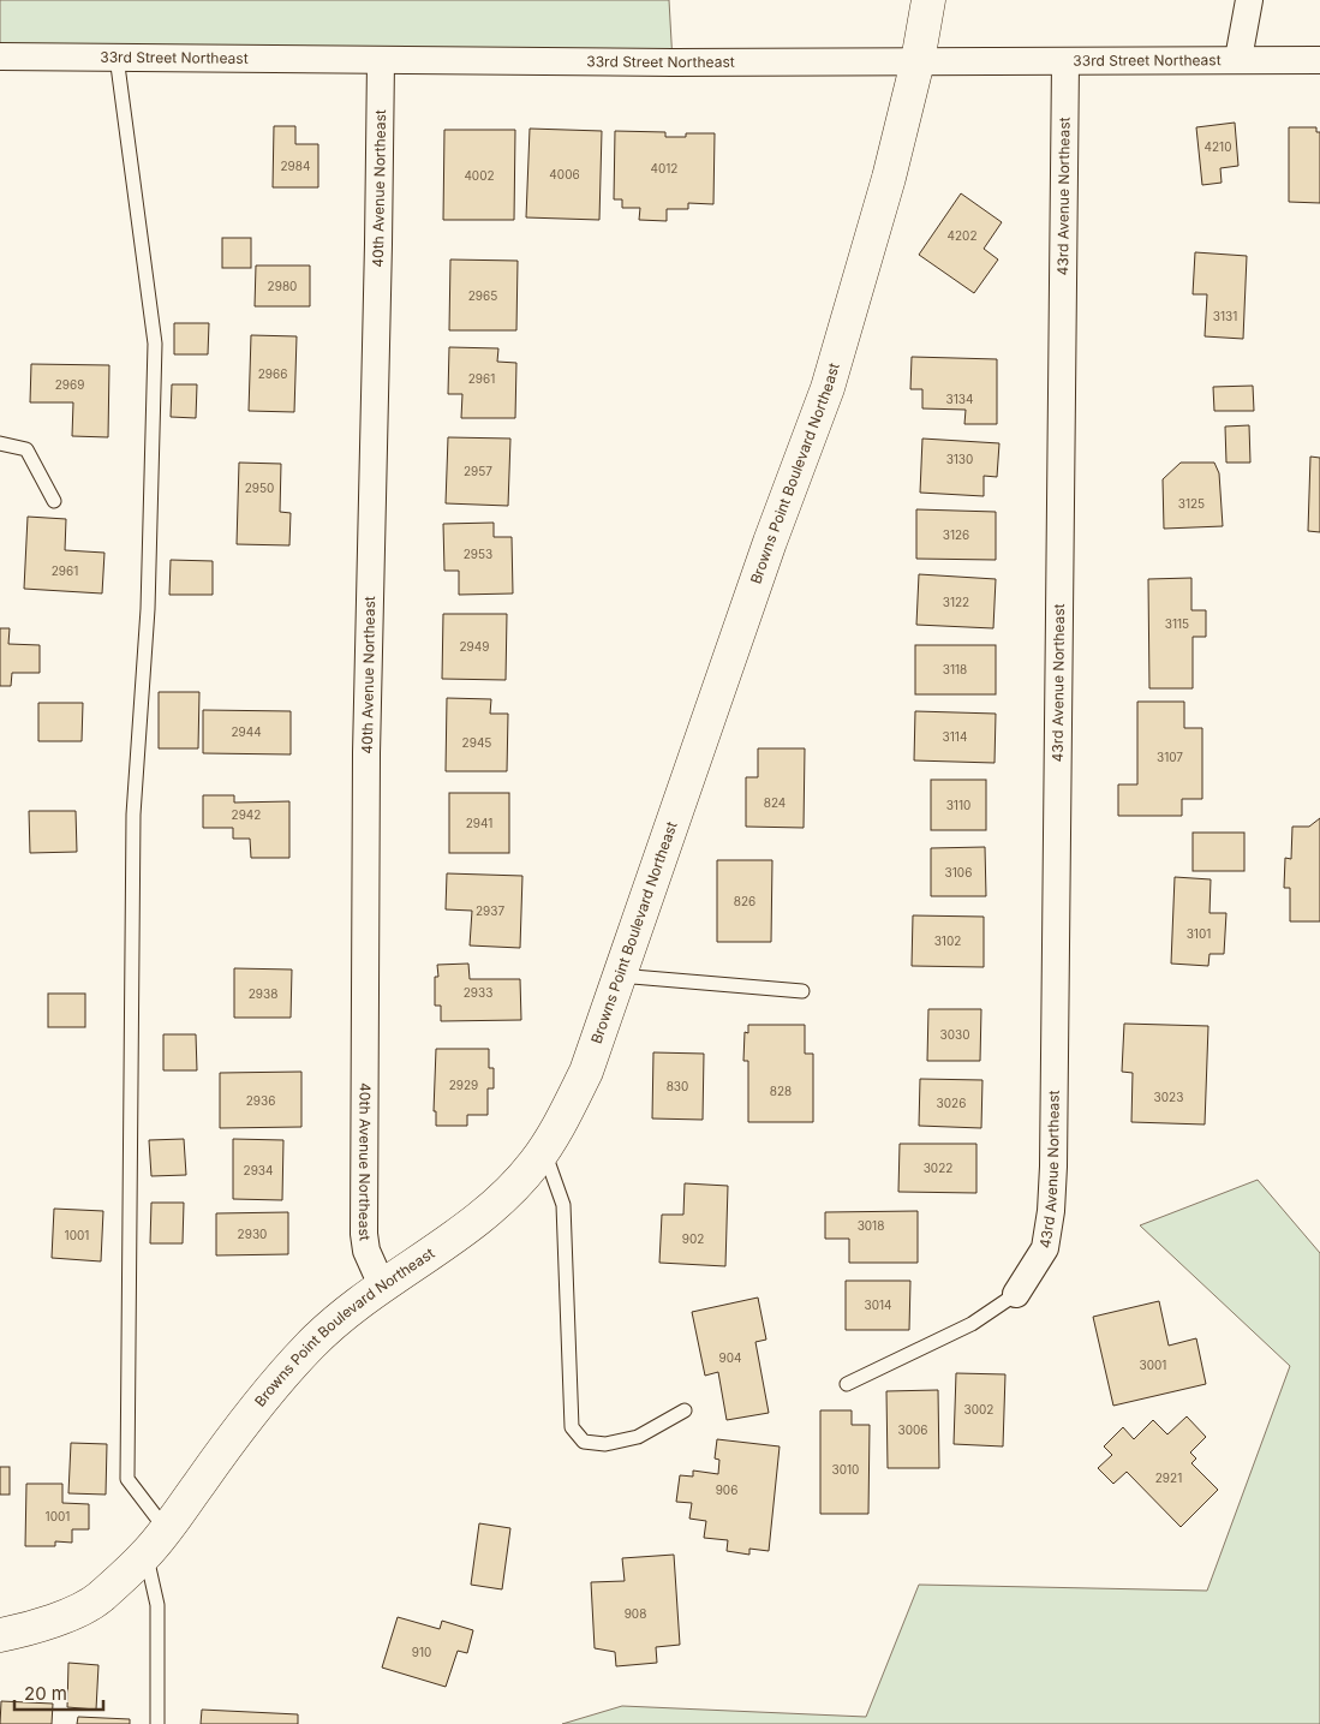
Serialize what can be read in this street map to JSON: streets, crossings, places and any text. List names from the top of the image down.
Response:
{
  "streets": {
    "street": [
      "33rd Street Northeast",
      "40th Avenue Northeast",
      "43rd Avenue Northeast",
      "Browns Point Boulevard Northeast"
    ]
  },
  "crossings": [
    ["33rd Street Northeast", "40th Avenue Northeast"],
    ["33rd Street Northeast", "43rd Avenue Northeast"],
    ["33rd Street Northeast", "Browns Point Boulevard Northeast"],
    ["40th Avenue Northeast", "Browns Point Boulevard Northeast"]
  ],
  "house_numbers": [
    "4210",
    "2984",
    "4012",
    "4006",
    "4002",
    "4202",
    "2980",
    "2965",
    "3131",
    "2966",
    "2961",
    "2969",
    "3134",
    "3130",
    "2957",
    "2950",
    "3125",
    "3126",
    "2953",
    "2961",
    "3122",
    "3115",
    "2949",
    "3118",
    "2944",
    "3114",
    "2945",
    "3107",
    "824",
    "3110",
    "2942",
    "2941",
    "3106",
    "826",
    "2937",
    "3101",
    "3102",
    "2933",
    "2938",
    "3030",
    "2929",
    "830",
    "828",
    "3023",
    "2936",
    "3026",
    "3022",
    "2934",
    "3018",
    "2930",
    "1001",
    "902",
    "3014",
    "904",
    "3001",
    "3002",
    "3006",
    "3010",
    "2921",
    "906",
    "1001",
    "908",
    "910"
  ],
  "scale_bar": "20 m"
}
